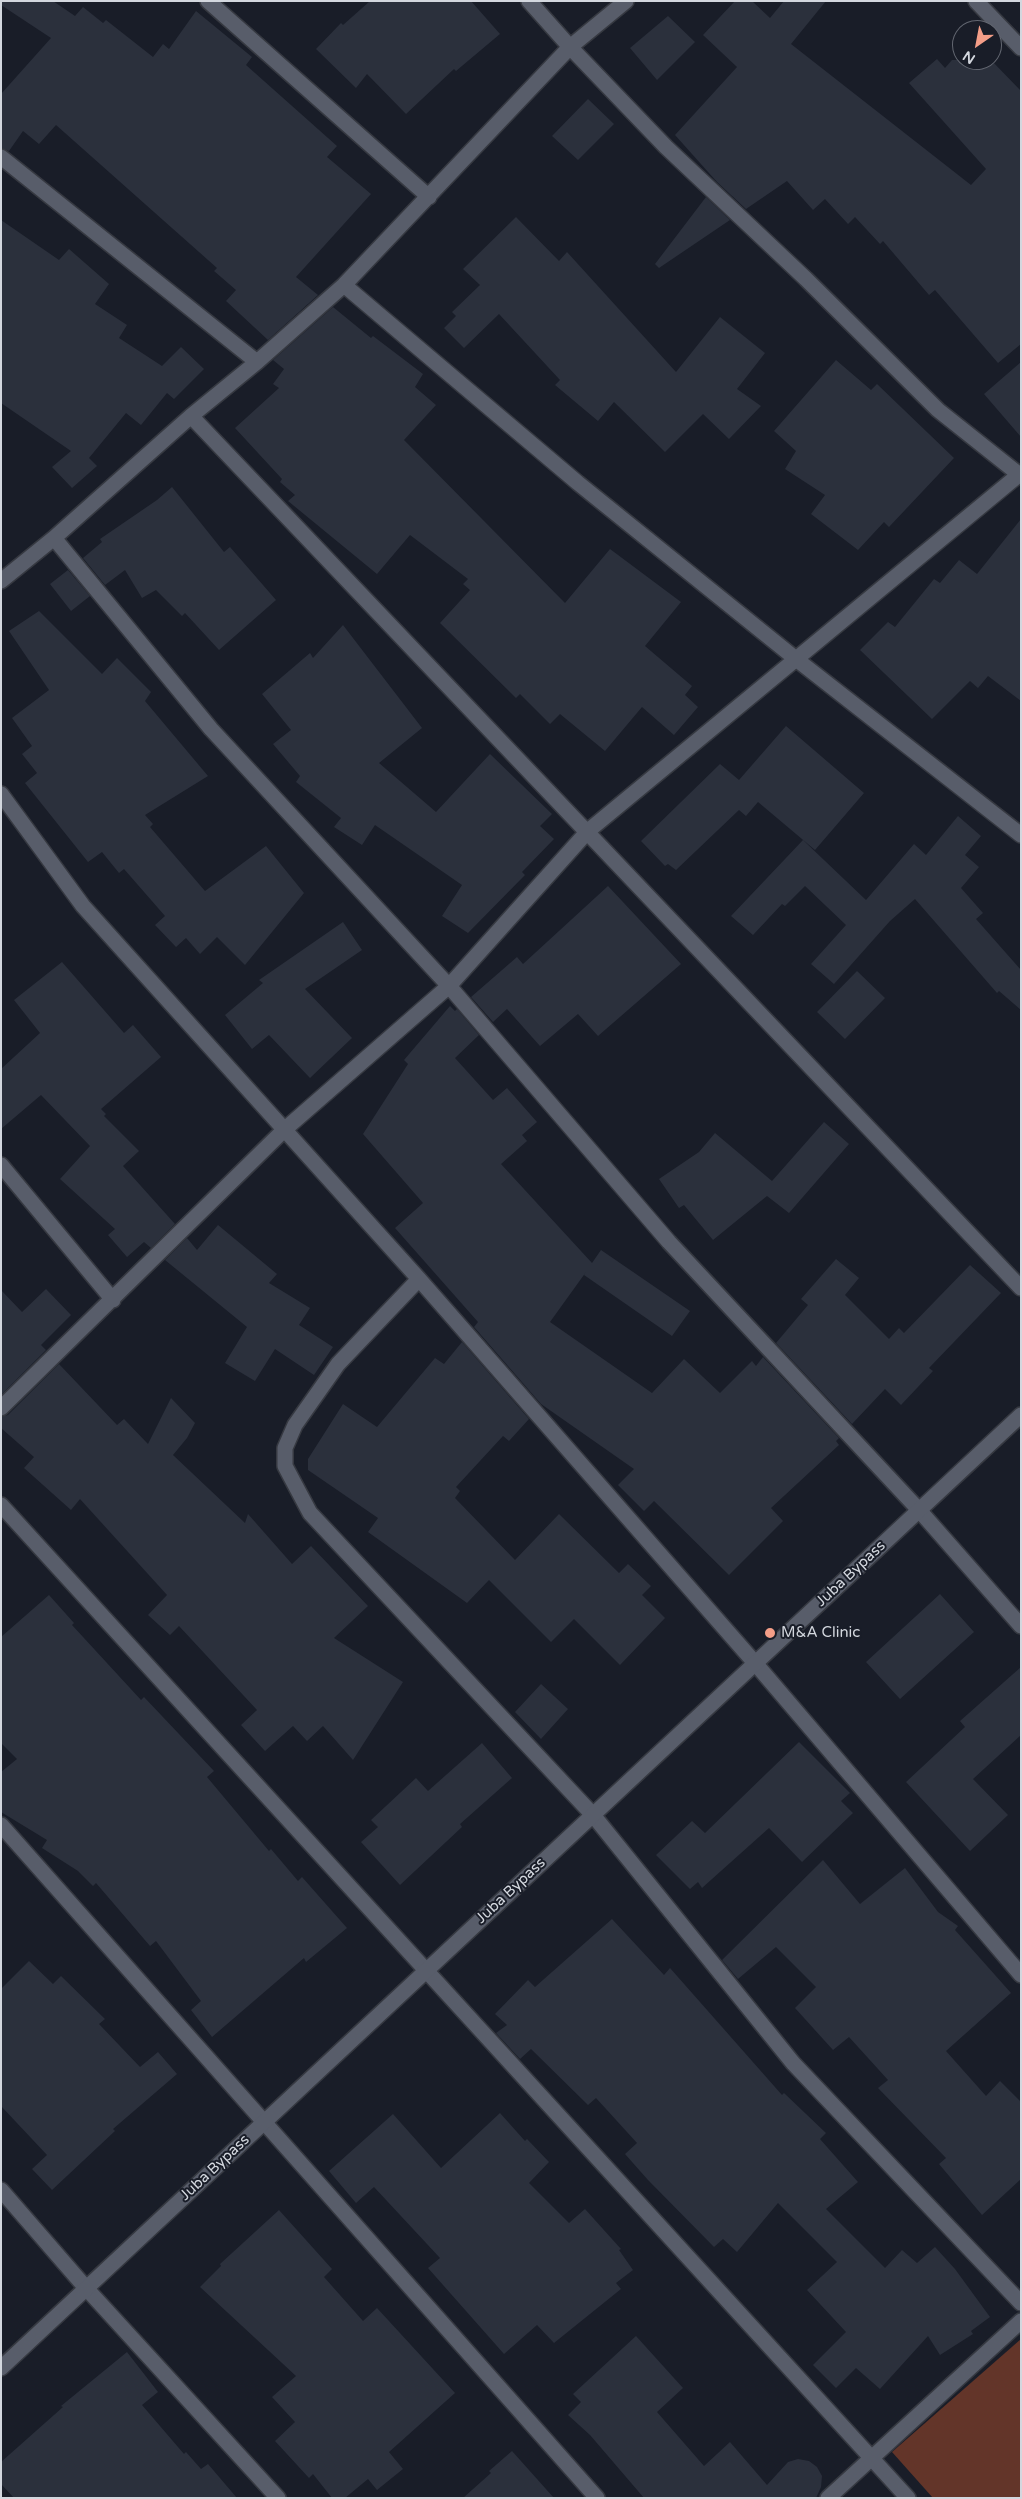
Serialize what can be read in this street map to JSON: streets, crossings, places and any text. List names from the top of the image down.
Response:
{
  "streets": {
    "street": ["Juba Bypass"]
  },
  "places": ["M&A Clinic"],
  "north": "bottom left"
}
